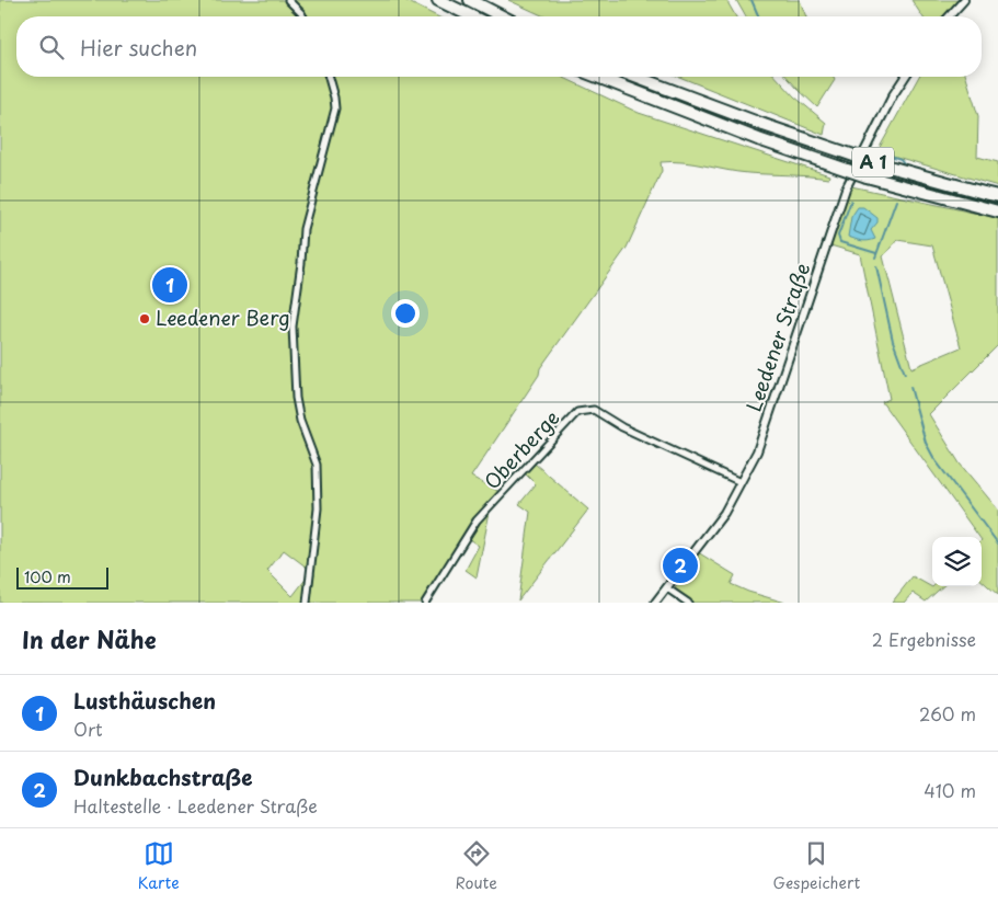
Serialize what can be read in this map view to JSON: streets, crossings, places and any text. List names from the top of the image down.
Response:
{
  "streets": {
    "highway": ["A 1"],
    "street": ["Leedener Straße", "Oberberge"]
  },
  "crossings": [
    ["Leedener Straße", "Oberberge"]
  ],
  "places": ["Leedener Berg"],
  "scale_bar": "100 m",
  "page": {
    "search": "Hier suchen",
    "pins": ["1", "2"],
    "scale": "100 m",
    "heading": ["In der Nähe", "2 Ergebnisse"],
    "list": [
      {
        "mark": "1",
        "name": "Lusthäuschen",
        "note": "Ort",
        "value": "260 m"
      },
      {
        "mark": "2",
        "name": "Dunkbachstraße",
        "note": "Haltestelle · Leedener Straße",
        "value": "410 m"
      }
    ],
    "nav": ["Karte", "Route", "Gespeichert"]
  }
}
